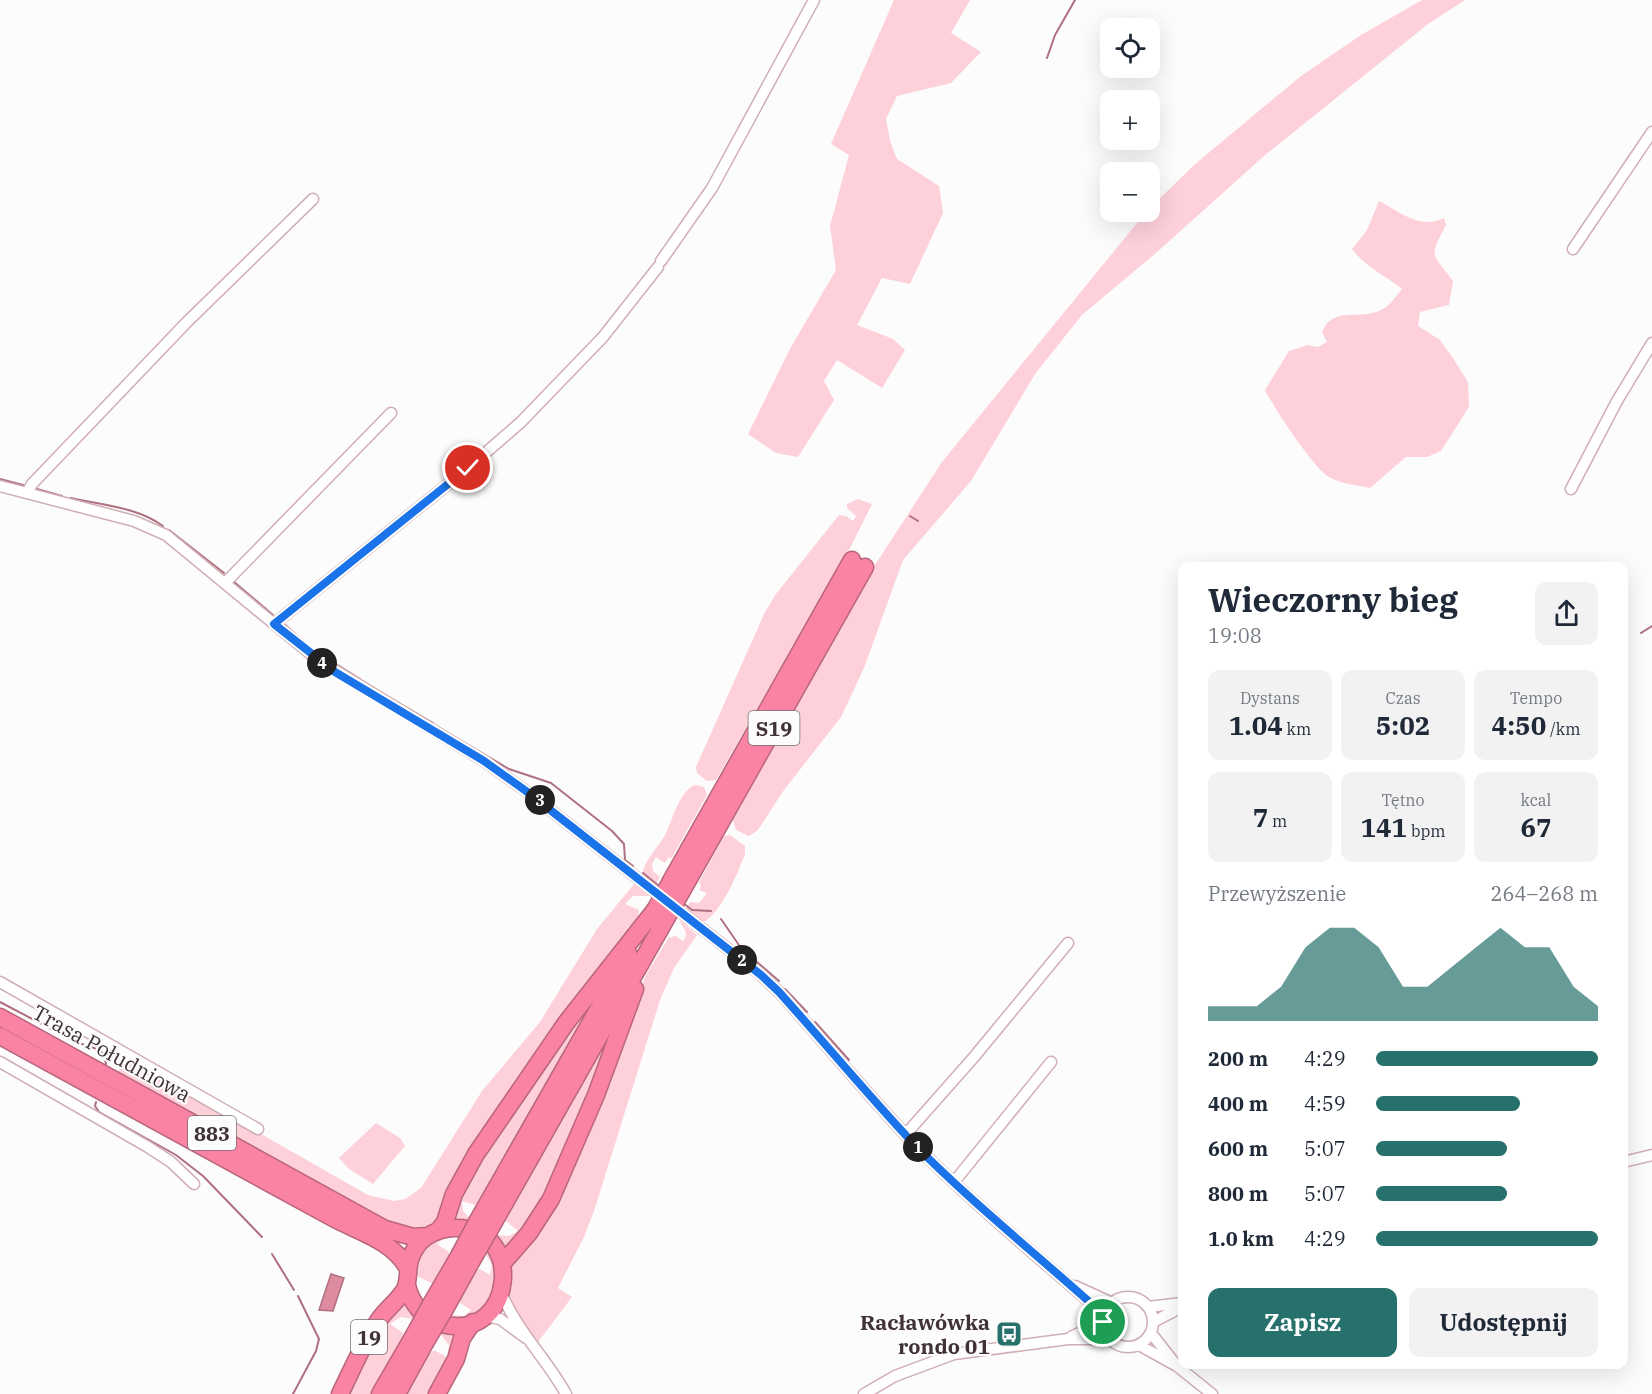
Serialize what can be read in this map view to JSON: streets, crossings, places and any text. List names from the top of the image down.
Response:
{
  "streets": {
    "highway": [
      "S19",
      "Trasa Południowa",
      "883",
      "19"
    ]
  },
  "crossings": [
    ["Trasa Południowa", "883"],
    ["Trasa Południowa", "19"],
    ["883", "19"]
  ],
  "places": {
    "bus stop": ["Racławówka rondo 01"]
  },
  "page": {
    "map_buttons": ["+", "−"],
    "heading": ["Wieczorny bieg", "19:08"],
    "pins": [
      "4",
      "3",
      "2",
      "1"
    ],
    "stats": [
      ["Dystans", "1.04 km"],
      ["Czas", "5:02"],
      ["Tempo", "4:50 /km"],
      ["7 m"],
      ["Tętno", "141 bpm"],
      ["kcal", "67"]
    ],
    "chart": ["Przewyższenie", "264–268 m"],
    "list": [
      {
        "name": "200 m",
        "note": "4:29"
      },
      {
        "name": "400 m",
        "note": "4:59"
      },
      {
        "name": "600 m",
        "note": "5:07"
      },
      {
        "name": "800 m",
        "note": "5:07"
      },
      {
        "name": "1.0 km",
        "note": "4:29"
      }
    ],
    "buttons": ["Zapisz", "Udostępnij"]
  }
}
